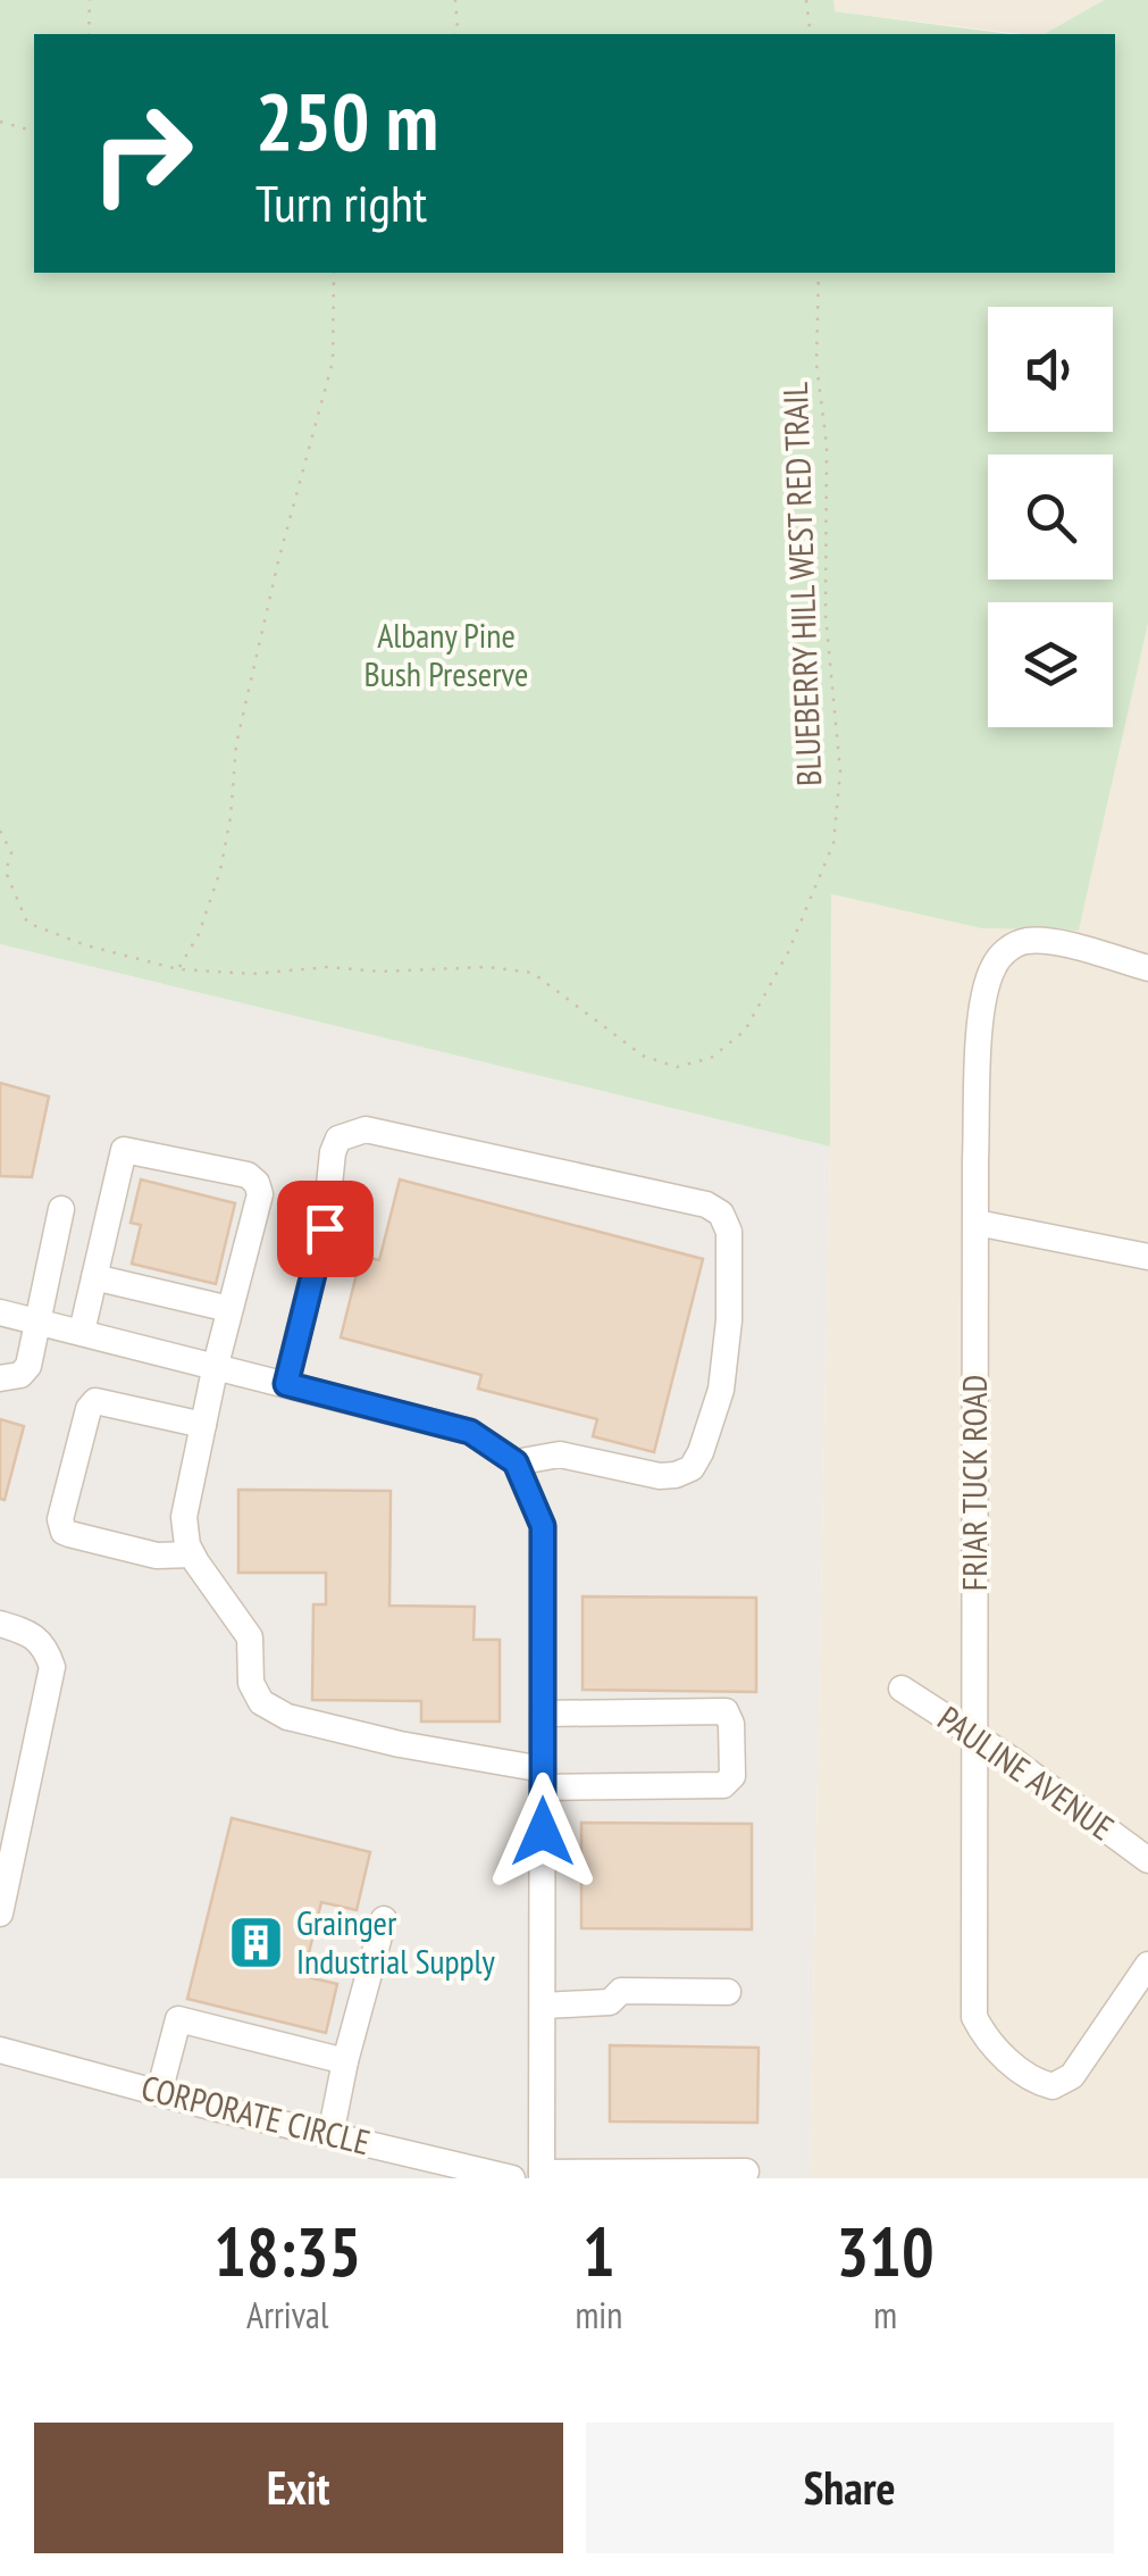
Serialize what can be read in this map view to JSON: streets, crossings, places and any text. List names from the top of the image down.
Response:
{
  "streets": {
    "street": ["FRIAR TUCK ROAD", "PAULINE AVENUE", "CORPORATE CIRCLE"],
    "path": ["BLUEBERRY HILL WEST RED TRAIL"]
  },
  "crossings": [
    ["FRIAR TUCK ROAD", "PAULINE AVENUE"]
  ],
  "parks": ["Albany Pine Bush Preserve"],
  "places": {
    "building": ["Grainger Industrial Supply"]
  },
  "page": {
    "turn": ["250 m", "Turn right"],
    "eta": [
      "18:35",
      "Arrival",
      "1",
      "min",
      "310",
      "m"
    ],
    "buttons": ["Exit", "Share"]
  }
}
